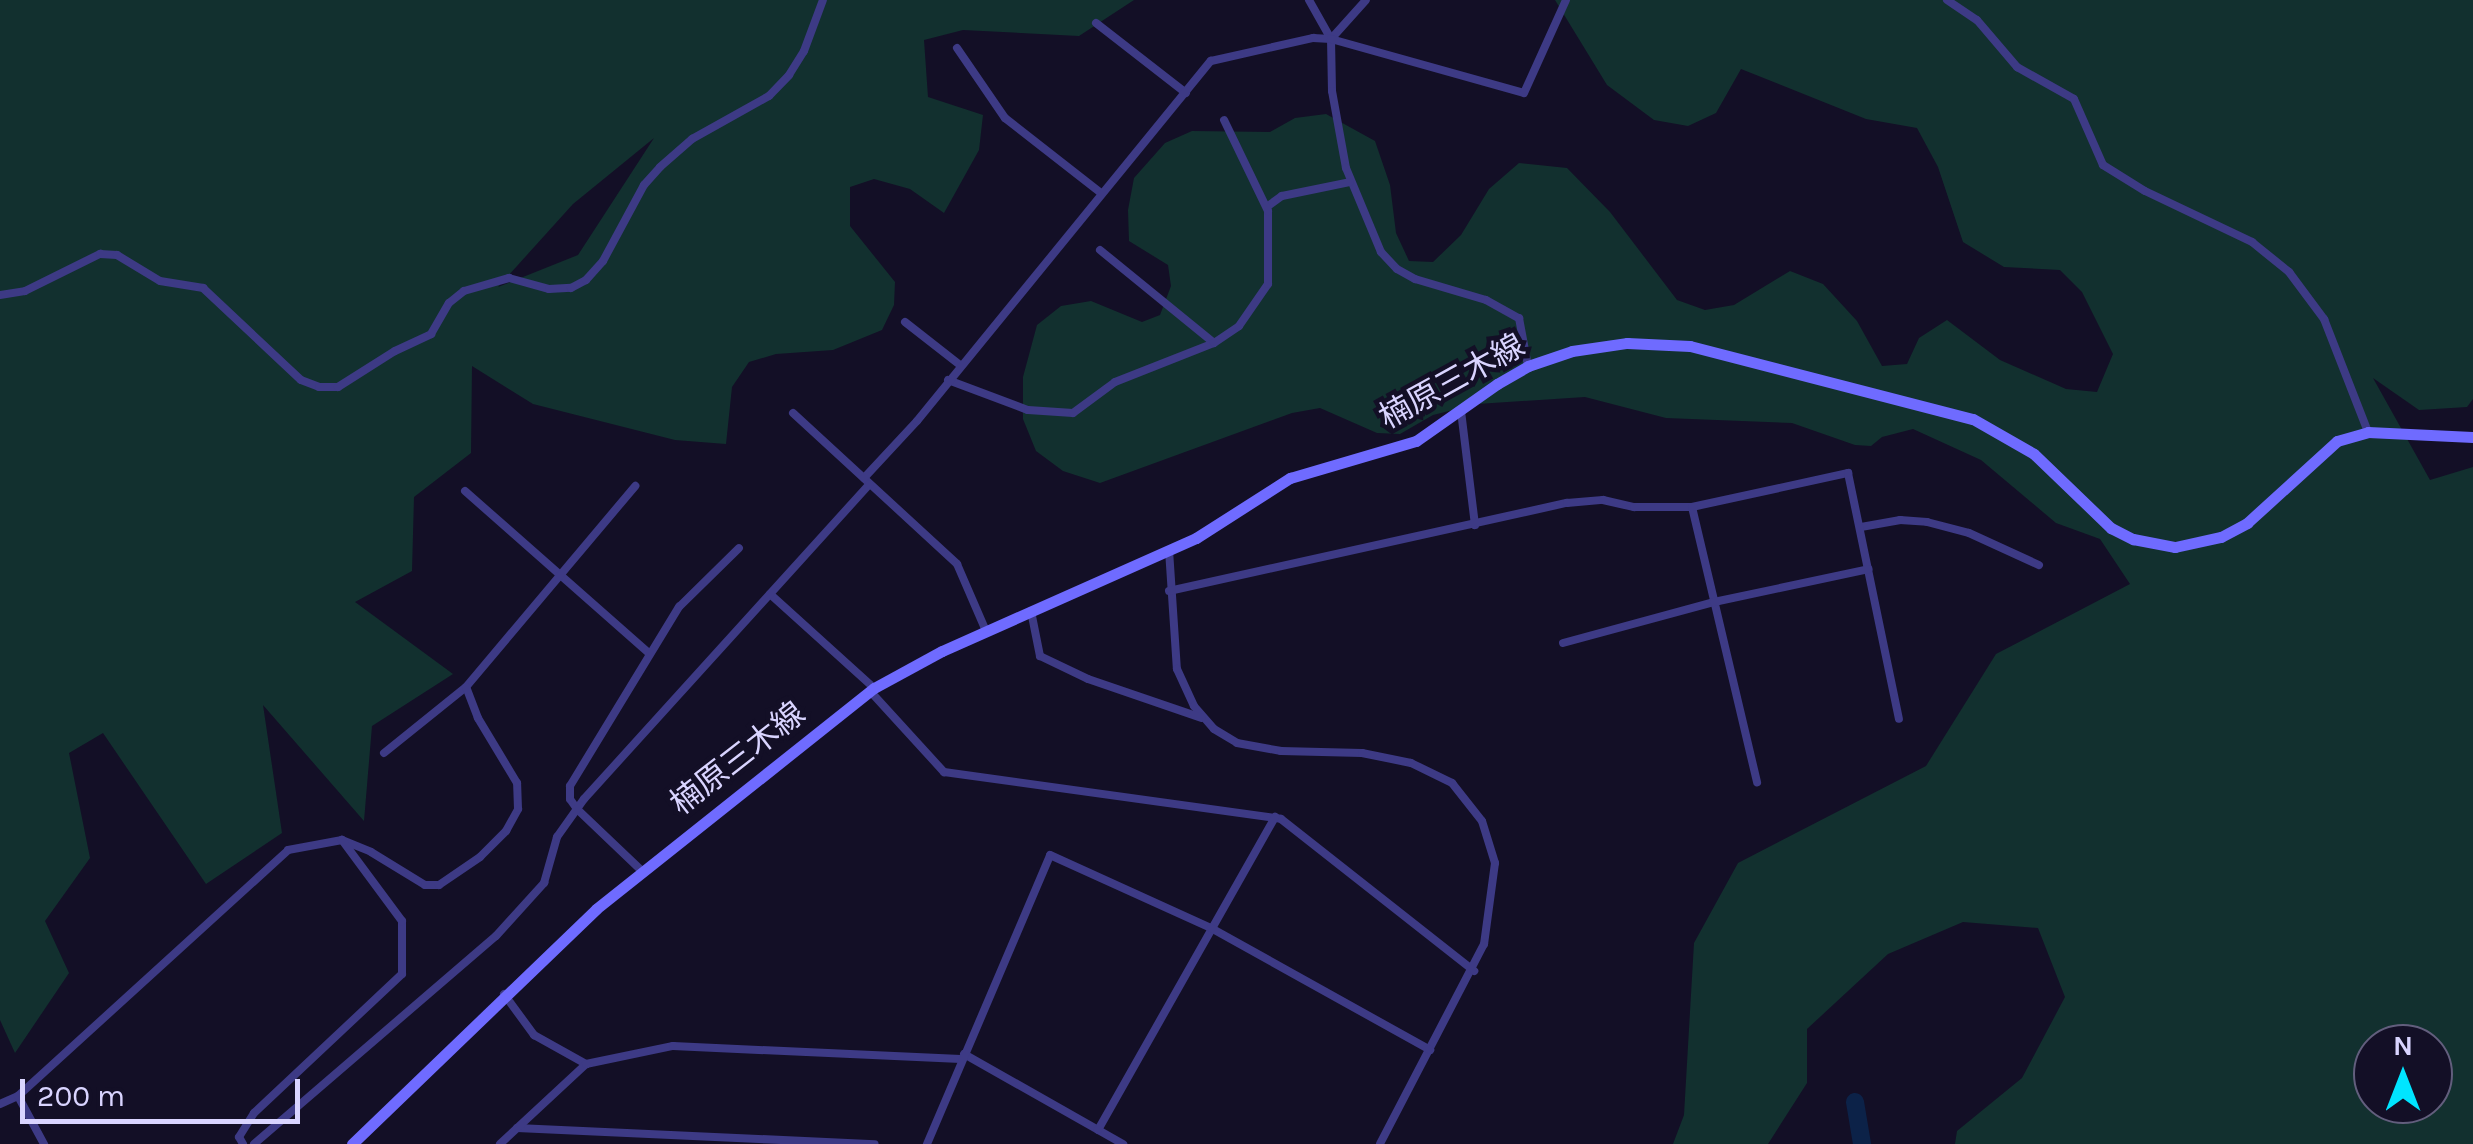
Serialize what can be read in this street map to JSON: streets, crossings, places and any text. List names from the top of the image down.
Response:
{
  "streets": {
    "main road": ["楠原三木線"]
  },
  "scale_bar": "200 m",
  "north": "top"
}
